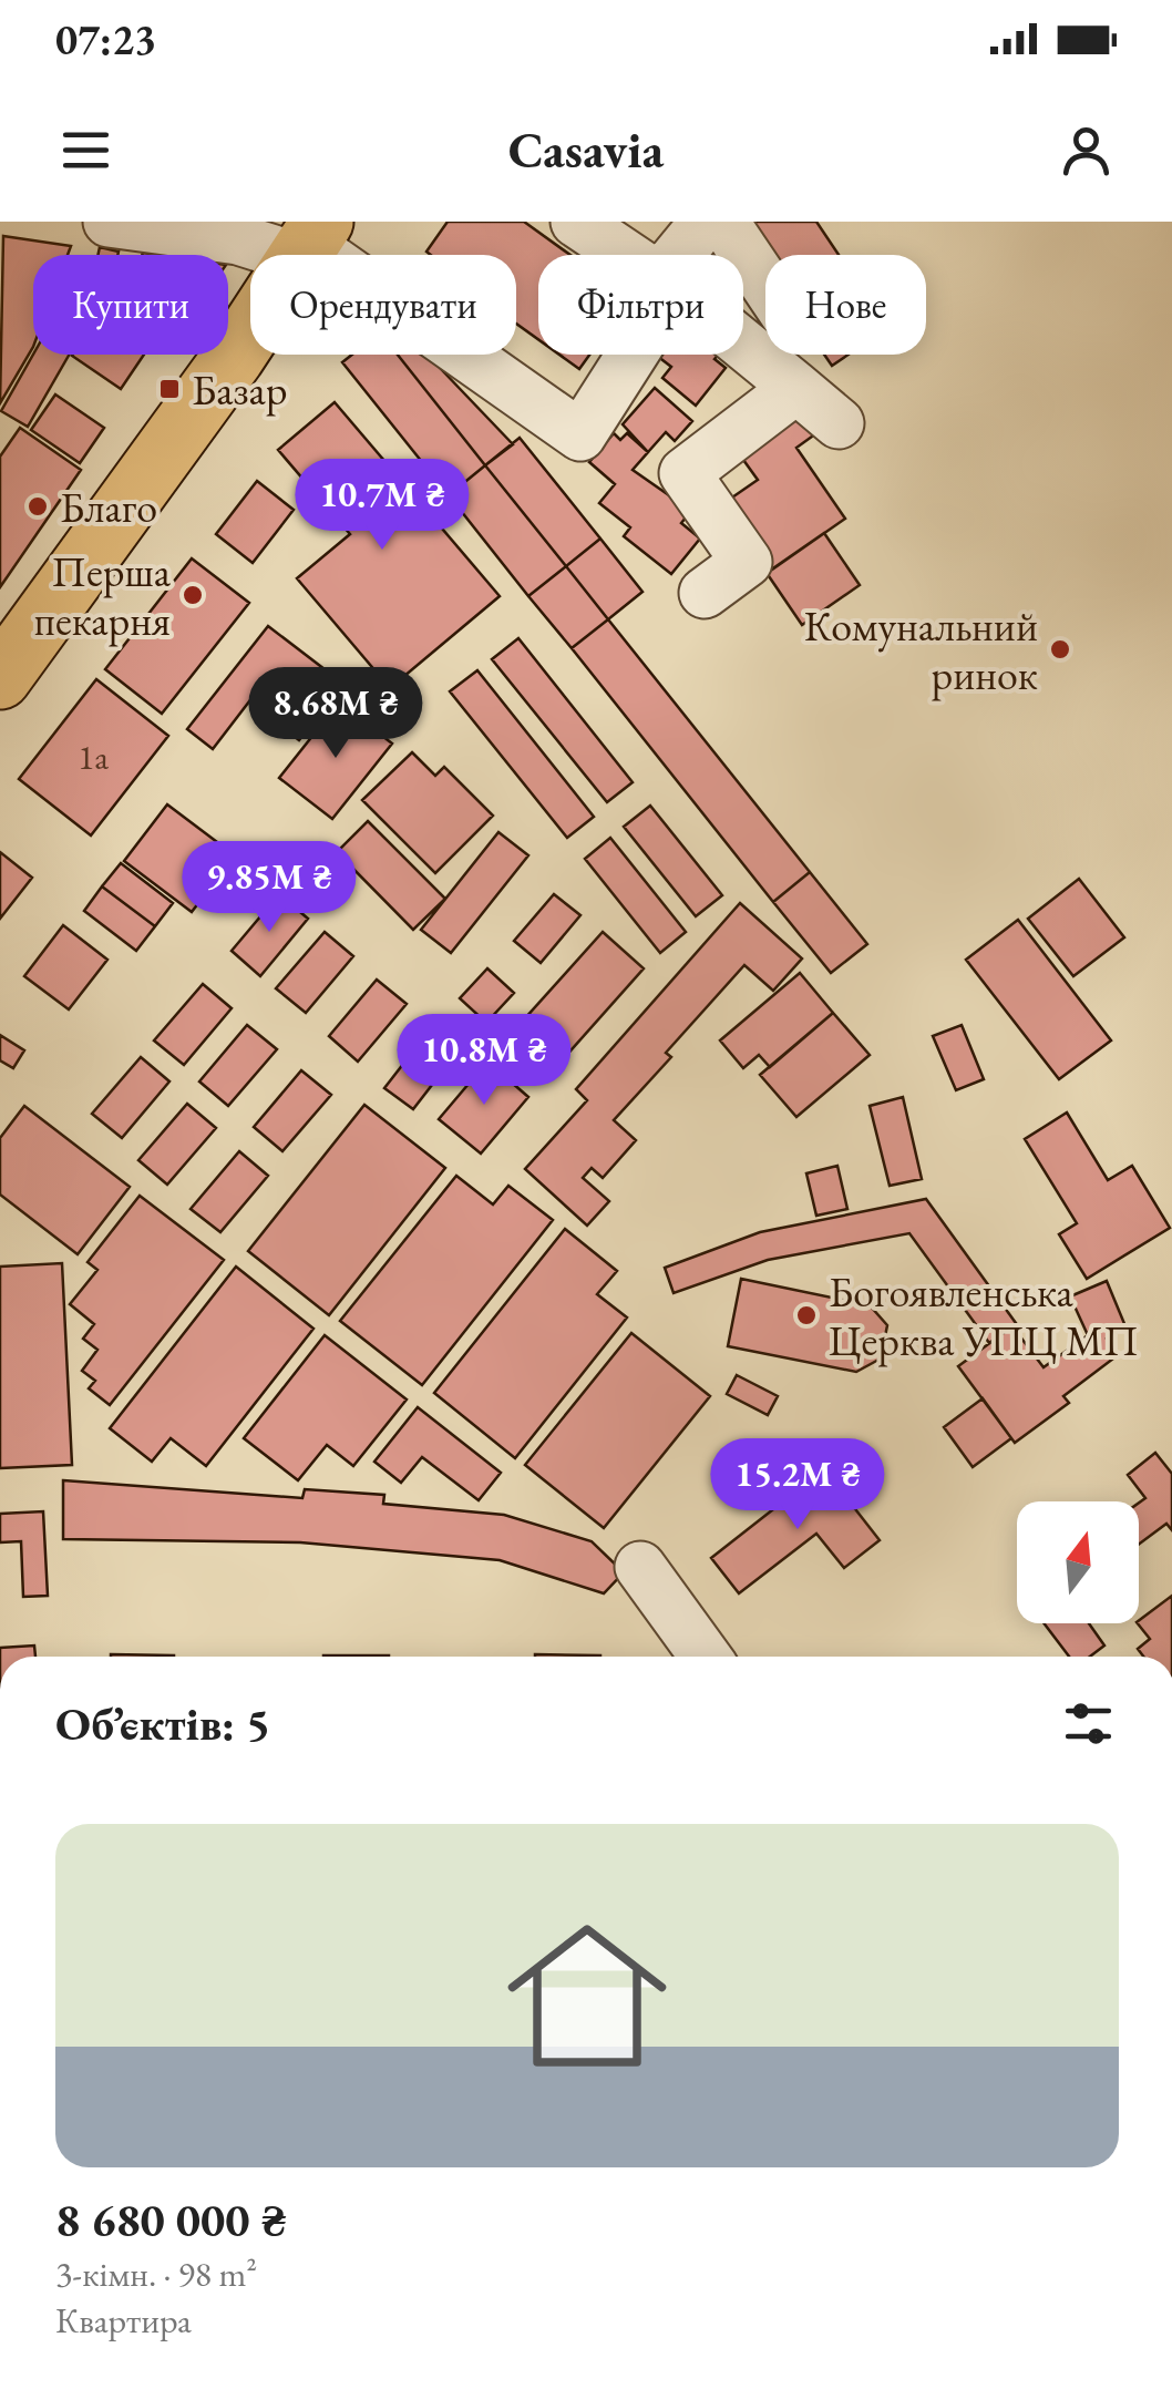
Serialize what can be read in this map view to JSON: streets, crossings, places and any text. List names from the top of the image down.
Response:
{
  "places": {
    "transit": ["Базар"],
    "other": [
      "Благо",
      "Перша пекарня",
      "Комунальний ринок",
      "Богоявленська Церква УПЦ МП"
    ]
  },
  "house_numbers": ["1а"],
  "north": "top",
  "page": {
    "status": "07:23",
    "header": "Casavia",
    "chip": [
      "Купити",
      "Орендувати",
      "Фільтри",
      "Нове"
    ],
    "price": [
      "10.7M ₴",
      "8.68M ₴",
      "9.85M ₴",
      "10.8M ₴",
      "15.2M ₴"
    ],
    "heading": "Об’єктів: 5",
    "list": [
      {
        "name": "8 680 000 ₴",
        "note": "3-кімн. · 98 m² · Квартира"
      }
    ]
  }
}
